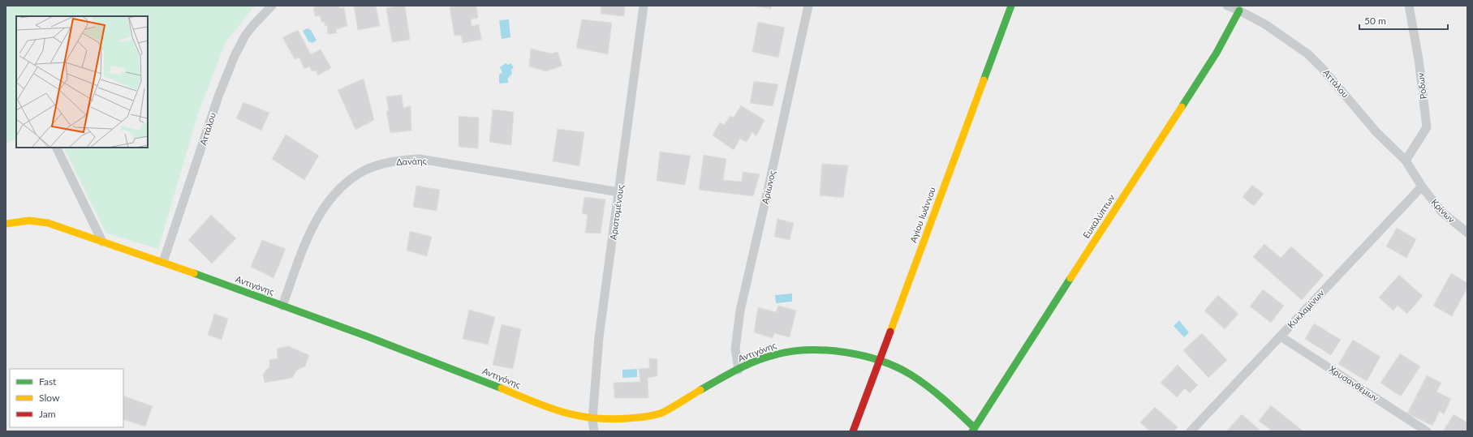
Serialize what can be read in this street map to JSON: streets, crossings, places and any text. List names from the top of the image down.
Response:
{
  "streets": {
    "street": [
      "Αττάλου",
      "Ρόδων",
      "Δανάης",
      "Αρίωνος",
      "Κρίνων",
      "Αριστομένους",
      "Αγίου Ιωάννου",
      "Ευκαλύπτων",
      "Αντιγόνης",
      "Κυκλαμίνων",
      "Χρυσανθέμων"
    ]
  },
  "crossings": [
    ["Αττάλου", "Ρόδων"],
    ["Αττάλου", "Κρίνων"],
    ["Αττάλου", "Ευκαλύπτων"],
    ["Αττάλου", "Αντιγόνης"],
    ["Αττάλου", "Κυκλαμίνων"],
    ["Δανάης", "Αριστομένους"],
    ["Δανάης", "Αντιγόνης"],
    ["Αρίωνος", "Αντιγόνης"],
    ["Κρίνων", "Κυκλαμίνων"],
    ["Αριστομένους", "Αντιγόνης"],
    ["Αγίου Ιωάννου", "Αντιγόνης"],
    ["Ευκαλύπτων", "Αντιγόνης"],
    ["Κυκλαμίνων", "Χρυσανθέμων"]
  ],
  "legend": ["Fast", "Slow", "Jam"],
  "scale_bar": "50 m"
}
